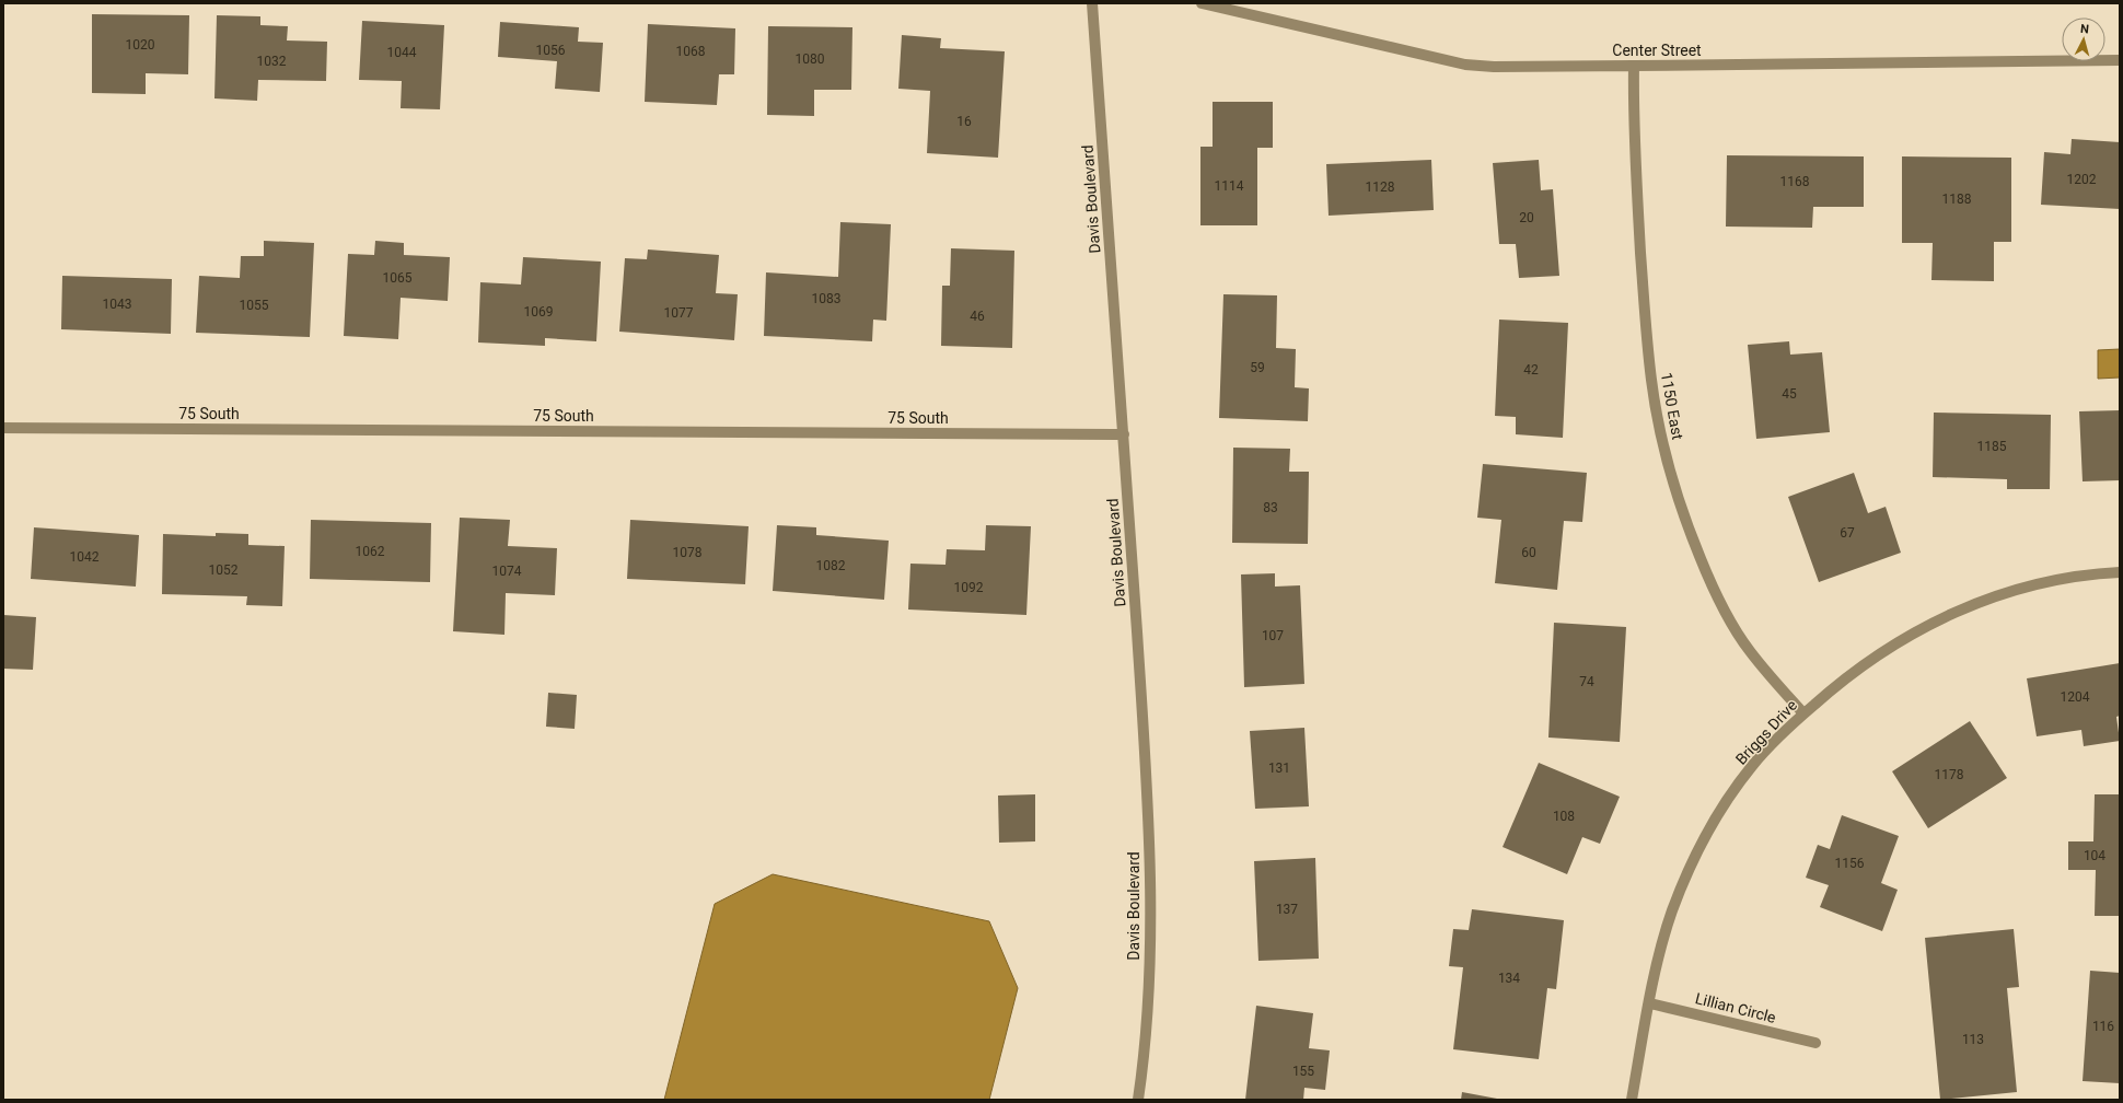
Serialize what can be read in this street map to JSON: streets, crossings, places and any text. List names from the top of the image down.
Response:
{
  "streets": {
    "street": [
      "Center Street",
      "Davis Boulevard",
      "1150 East",
      "75 South",
      "Briggs Drive",
      "Lillian Circle"
    ]
  },
  "crossings": [
    ["Center Street", "1150 East"],
    ["Davis Boulevard", "75 South"],
    ["1150 East", "Briggs Drive"],
    ["Briggs Drive", "Lillian Circle"]
  ],
  "house_numbers": [
    "1020",
    "1056",
    "1068",
    "1044",
    "1080",
    "1032",
    "16",
    "1202",
    "1168",
    "1114",
    "1128",
    "1188",
    "20",
    "1065",
    "1083",
    "1043",
    "1055",
    "1069",
    "1077",
    "46",
    "59",
    "42",
    "45",
    "1185",
    "83",
    "67",
    "1062",
    "1078",
    "60",
    "1042",
    "1082",
    "1052",
    "1074",
    "1092",
    "107",
    "74",
    "1204",
    "131",
    "1178",
    "108",
    "104",
    "1156",
    "137",
    "134",
    "116",
    "113",
    "155"
  ],
  "north": "top"
}
